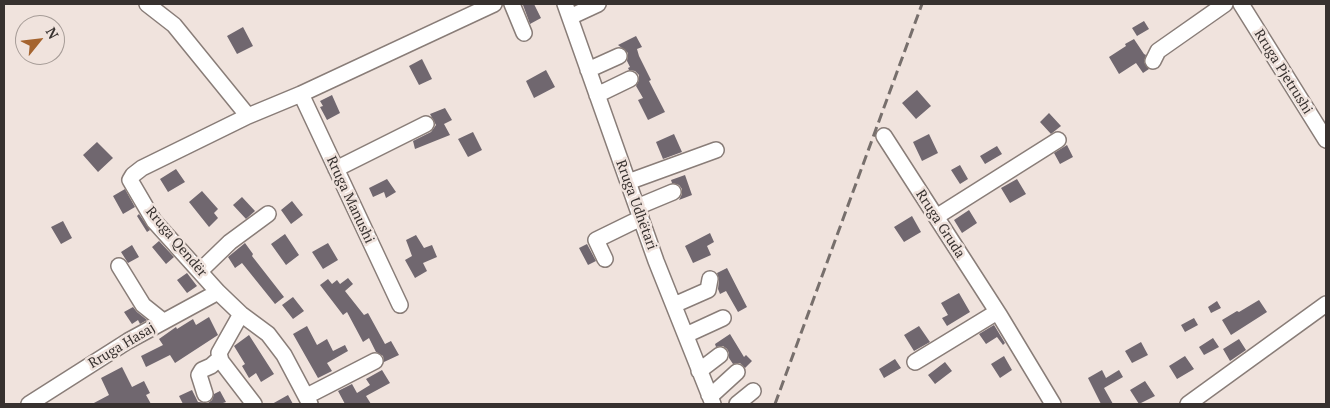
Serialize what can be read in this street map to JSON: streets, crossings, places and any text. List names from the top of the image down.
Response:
{
  "streets": {
    "street": [
      "Rruga Pjetrushi",
      "Rruga Manushi",
      "Rruga Udhëtari",
      "Rruga Gruda",
      "Rruga Qendër",
      "Rruga Hasaj"
    ]
  },
  "crossings": [
    ["Rruga Manushi", "Rruga Qendër"],
    ["Rruga Qendër", "Rruga Hasaj"]
  ],
  "north": "top right"
}
